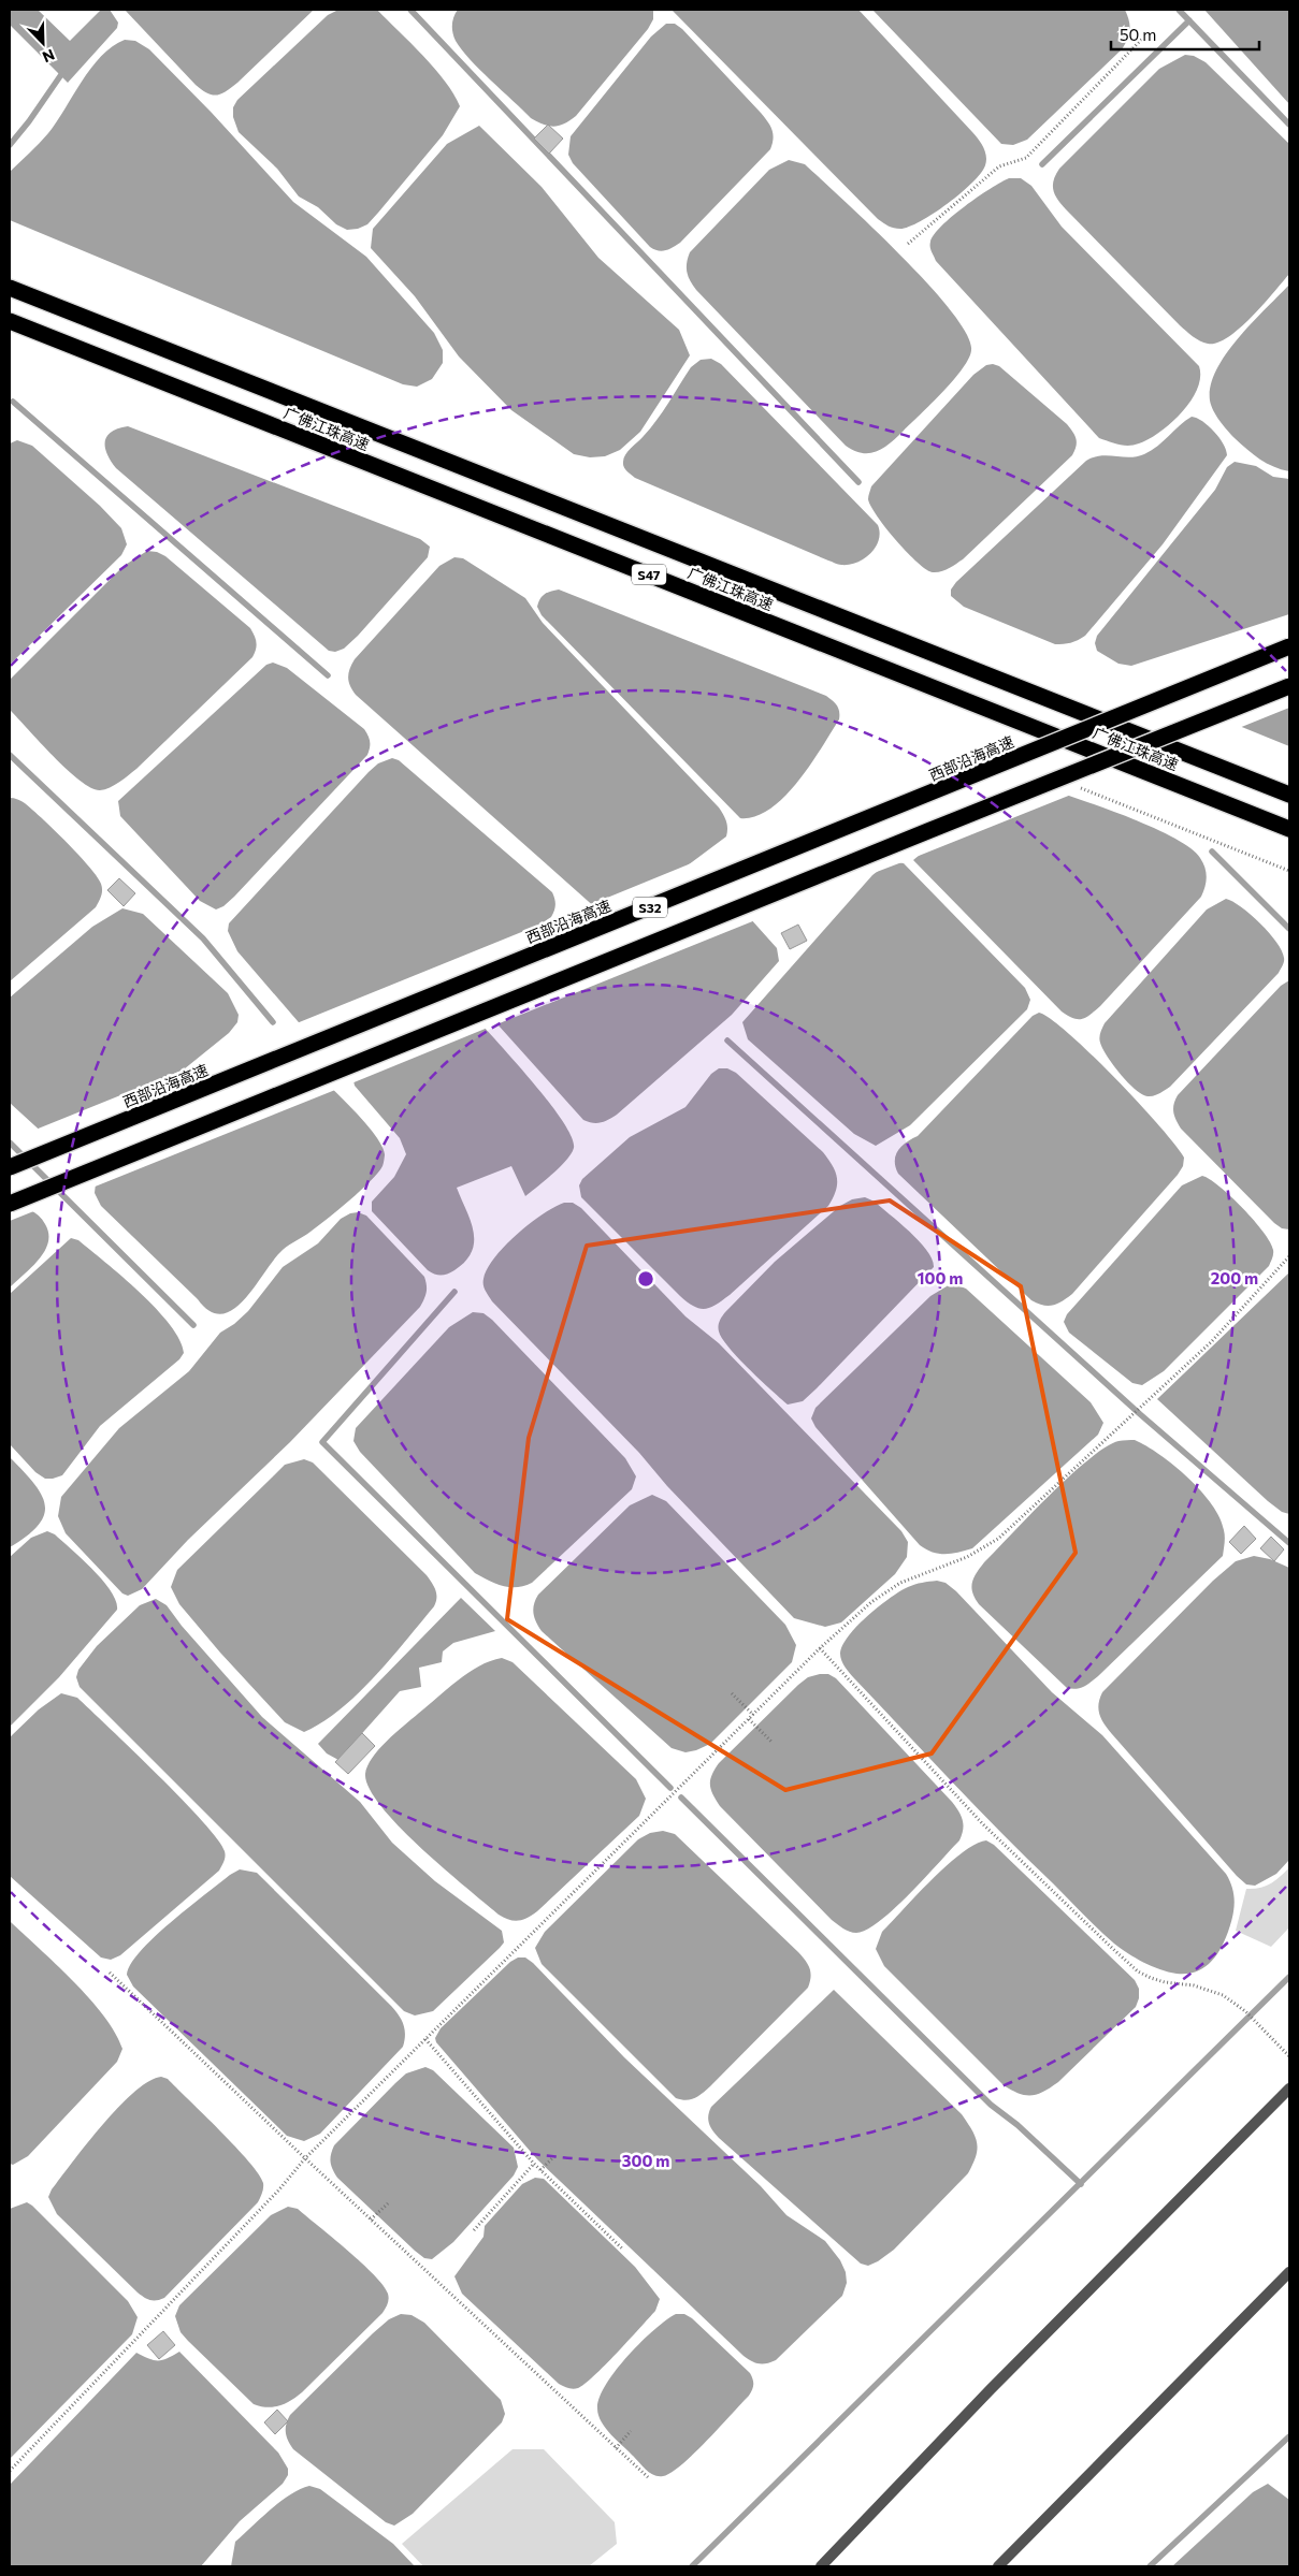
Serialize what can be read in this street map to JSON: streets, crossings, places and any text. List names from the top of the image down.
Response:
{
  "streets": {
    "highway": [
      "广佛江珠高速",
      "S47",
      "西部沿海高速",
      "S32"
    ]
  },
  "scale_bar": "50 m",
  "north": "bottom right",
  "rings": ["100 m", "200 m", "300 m"]
}
